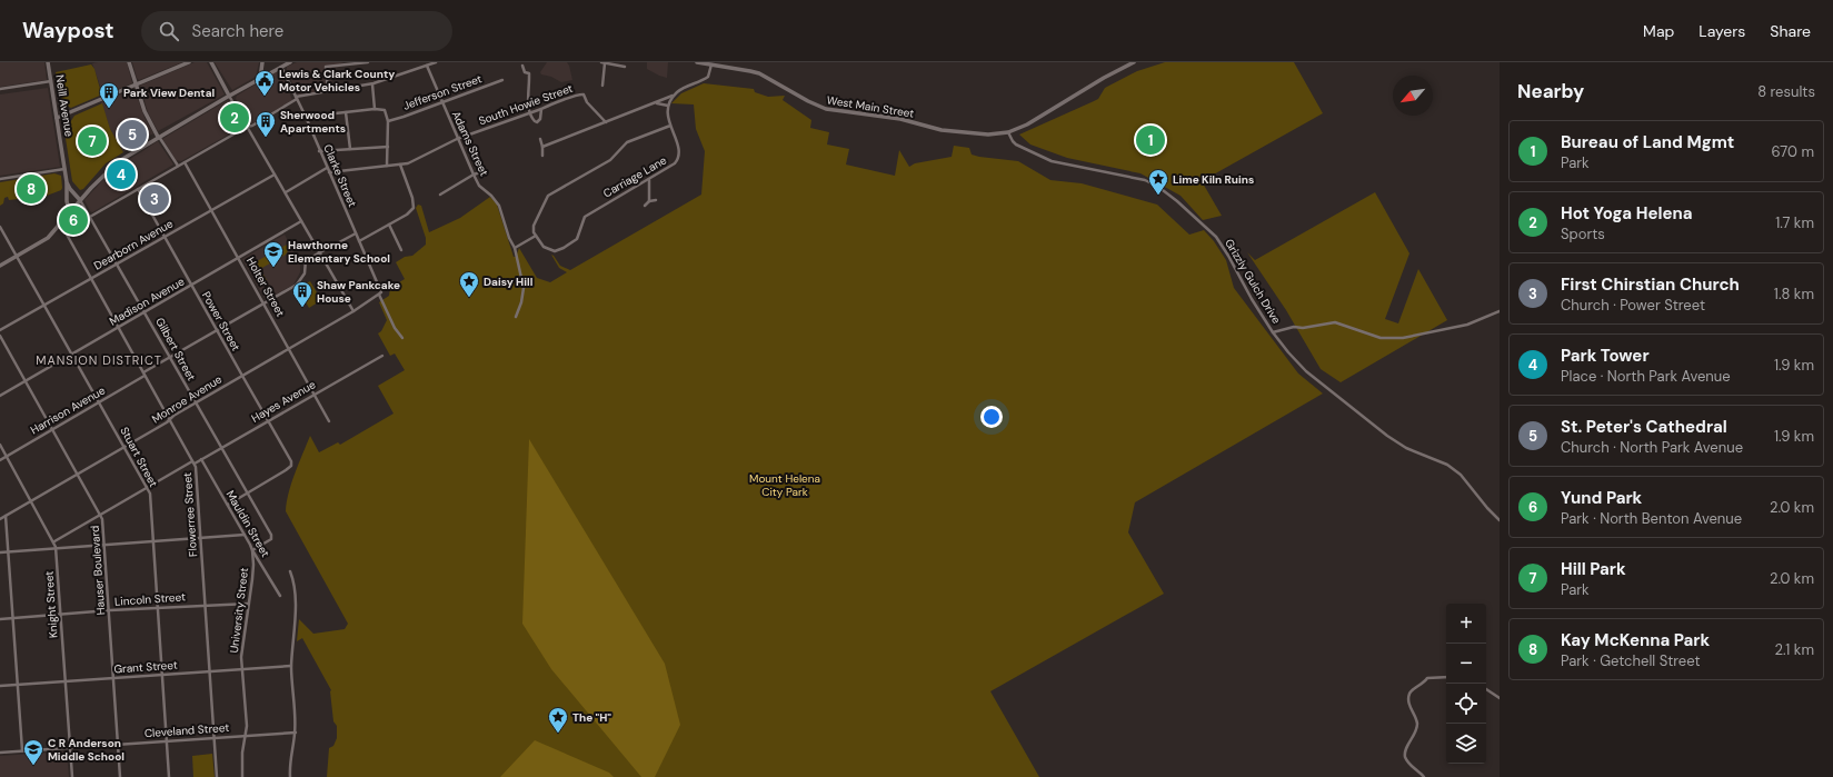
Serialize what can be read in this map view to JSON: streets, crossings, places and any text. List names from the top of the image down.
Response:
{
  "streets": {
    "street": [
      "Jefferson Street",
      "South Howie Street",
      "Neill Avenue",
      "West Main Street",
      "Adams Street",
      "Clarke Street",
      "Carriage Lane",
      "Dearborn Avenue",
      "Grizzly Gulch Drive",
      "Holter Street",
      "Madison Avenue",
      "Power Street",
      "Gilbert Street",
      "Monroe Avenue",
      "Hayes Avenue",
      "Harrison Avenue",
      "Stuart Street",
      "Flowerree Street",
      "Mauldin Street",
      "Hauser Boulevard",
      "Lincoln Street",
      "Knight Street",
      "University Street",
      "Grant Street",
      "Cleveland Street"
    ]
  },
  "crossings": [
    ["Jefferson Street", "Adams Street"],
    ["South Howie Street", "Adams Street"],
    ["South Howie Street", "Clarke Street"],
    ["Neill Avenue", "Gilbert Street"],
    ["West Main Street", "Grizzly Gulch Drive"],
    ["Clarke Street", "Monroe Avenue"],
    ["Clarke Street", "Harrison Avenue"],
    ["Dearborn Avenue", "Holter Street"],
    ["Dearborn Avenue", "Power Street"],
    ["Dearborn Avenue", "Gilbert Street"],
    ["Dearborn Avenue", "Stuart Street"],
    ["Dearborn Avenue", "Flowerree Street"],
    ["Holter Street", "Madison Avenue"],
    ["Holter Street", "Monroe Avenue"],
    ["Holter Street", "Hayes Avenue"],
    ["Holter Street", "Harrison Avenue"],
    ["Madison Avenue", "Power Street"],
    ["Madison Avenue", "Gilbert Street"],
    ["Madison Avenue", "Stuart Street"],
    ["Madison Avenue", "Flowerree Street"],
    ["Madison Avenue", "Hauser Boulevard"],
    ["Power Street", "Gilbert Street"],
    ["Power Street", "Monroe Avenue"],
    ["Power Street", "Hayes Avenue"],
    ["Power Street", "Harrison Avenue"],
    ["Gilbert Street", "Monroe Avenue"],
    ["Gilbert Street", "Hayes Avenue"],
    ["Gilbert Street", "Harrison Avenue"],
    ["Gilbert Street", "Flowerree Street"],
    ["Gilbert Street", "Mauldin Street"],
    ["Gilbert Street", "University Street"],
    ["Monroe Avenue", "Stuart Street"],
    ["Monroe Avenue", "Flowerree Street"],
    ["Monroe Avenue", "Hauser Boulevard"],
    ["Monroe Avenue", "Knight Street"],
    ["Hayes Avenue", "Stuart Street"],
    ["Hayes Avenue", "Flowerree Street"],
    ["Hayes Avenue", "Mauldin Street"],
    ["Hayes Avenue", "Hauser Boulevard"],
    ["Hayes Avenue", "Knight Street"],
    ["Harrison Avenue", "Stuart Street"],
    ["Harrison Avenue", "Flowerree Street"],
    ["Harrison Avenue", "Hauser Boulevard"],
    ["Harrison Avenue", "Knight Street"],
    ["Stuart Street", "Lincoln Street"],
    ["Stuart Street", "Grant Street"],
    ["Stuart Street", "Cleveland Street"],
    ["Flowerree Street", "Lincoln Street"],
    ["Flowerree Street", "Grant Street"],
    ["Flowerree Street", "Cleveland Street"],
    ["Mauldin Street", "University Street"],
    ["Hauser Boulevard", "Lincoln Street"],
    ["Hauser Boulevard", "Grant Street"],
    ["Hauser Boulevard", "Cleveland Street"],
    ["Lincoln Street", "Knight Street"],
    ["Lincoln Street", "University Street"],
    ["Knight Street", "Grant Street"],
    ["Knight Street", "Cleveland Street"],
    ["University Street", "Grant Street"],
    ["University Street", "Cleveland Street"]
  ],
  "districts": ["MANSION DISTRICT"],
  "parks": ["Mount Helena City Park"],
  "places": {
    "public building": ["Lewis & Clark County Motor Vehicles"],
    "building": ["Park View Dental", "Sherwood Apartments", "Shaw Pankcake House"],
    "place": ["Lime Kiln Ruins", "Daisy Hill", "The \"H\""],
    "school or university": ["Hawthorne Elementary School", "C R Anderson Middle School"]
  },
  "north": "bottom left",
  "page": {
    "header": "Waypost",
    "search": "Search here",
    "nav": ["Map", "Layers", "Share"],
    "heading": ["Nearby", "8 results"],
    "pins": [
      "2",
      "5",
      "1",
      "7",
      "4",
      "8",
      "3",
      "6"
    ],
    "list": [
      {
        "mark": "1",
        "name": "Bureau of Land Mgmt",
        "note": "Park",
        "value": "670 m"
      },
      {
        "mark": "2",
        "name": "Hot Yoga Helena",
        "note": "Sports",
        "value": "1.7 km"
      },
      {
        "mark": "3",
        "name": "First Chirstian Church",
        "note": "Church · Power Street",
        "value": "1.8 km"
      },
      {
        "mark": "4",
        "name": "Park Tower",
        "note": "Place · North Park Avenue",
        "value": "1.9 km"
      },
      {
        "mark": "5",
        "name": "St. Peter's Cathedral",
        "note": "Church · North Park Avenue",
        "value": "1.9 km"
      },
      {
        "mark": "6",
        "name": "Yund Park",
        "note": "Park · North Benton Avenue",
        "value": "2.0 km"
      },
      {
        "mark": "7",
        "name": "Hill Park",
        "note": "Park",
        "value": "2.0 km"
      },
      {
        "mark": "8",
        "name": "Kay McKenna Park",
        "note": "Park · Getchell Street",
        "value": "2.1 km"
      }
    ],
    "map_buttons": ["+", "−"]
  }
}
